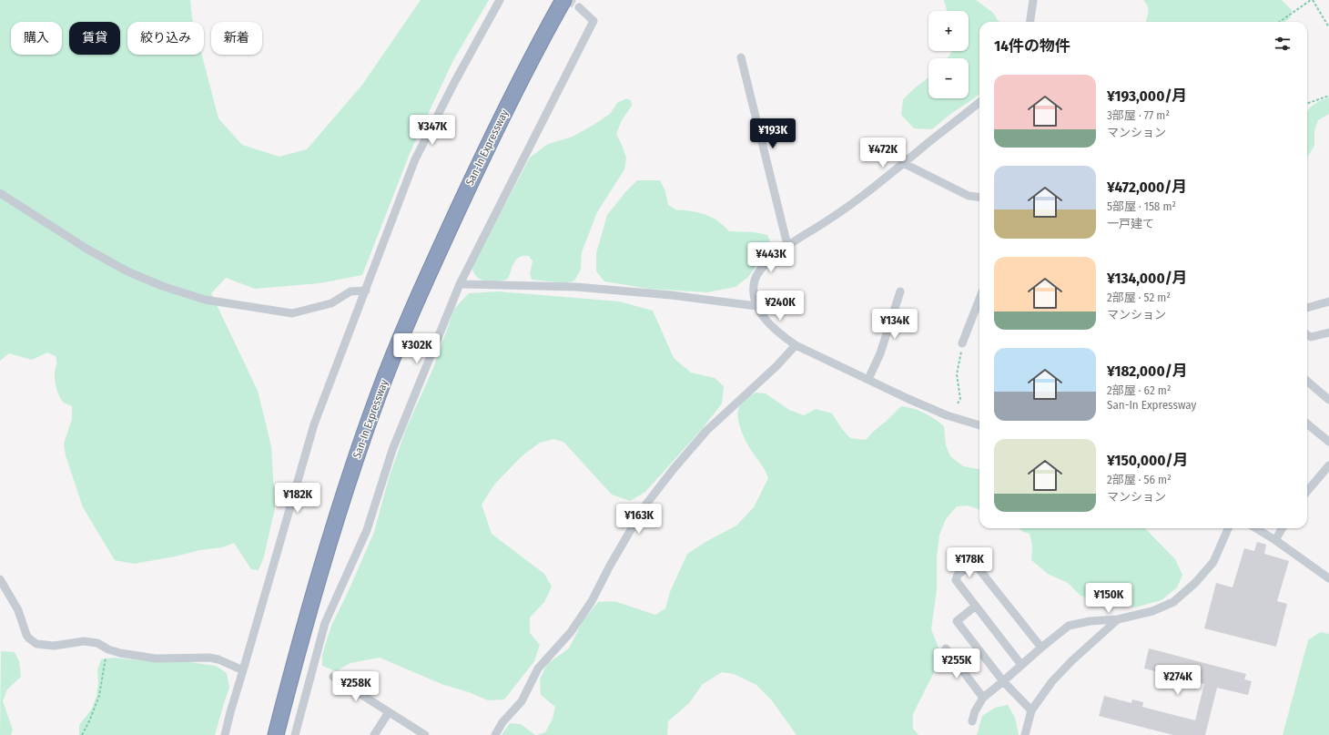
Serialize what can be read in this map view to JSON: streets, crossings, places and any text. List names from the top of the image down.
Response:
{
  "streets": {
    "highway": ["San-In Expressway"]
  },
  "page": {
    "map_buttons": ["+", "−"],
    "chip": [
      "購入",
      "賃貸",
      "絞り込み",
      "新着"
    ],
    "heading": "14件の物件",
    "list": [
      {
        "name": "¥193,000/月",
        "note": "3部屋 · 77 m² · マンション"
      },
      {
        "name": "¥472,000/月",
        "note": "5部屋 · 158 m² · 一戸建て"
      },
      {
        "name": "¥134,000/月",
        "note": "2部屋 · 52 m² · マンション"
      },
      {
        "name": "¥182,000/月",
        "note": "2部屋 · 62 m² · San-In Expressway"
      },
      {
        "name": "¥150,000/月",
        "note": "2部屋 · 56 m² · マンション"
      }
    ],
    "price": [
      "¥347K",
      "¥193K",
      "¥472K",
      "¥443K",
      "¥240K",
      "¥134K",
      "¥302K",
      "¥182K",
      "¥163K",
      "¥178K",
      "¥150K",
      "¥255K",
      "¥274K",
      "¥258K"
    ]
  }
}
